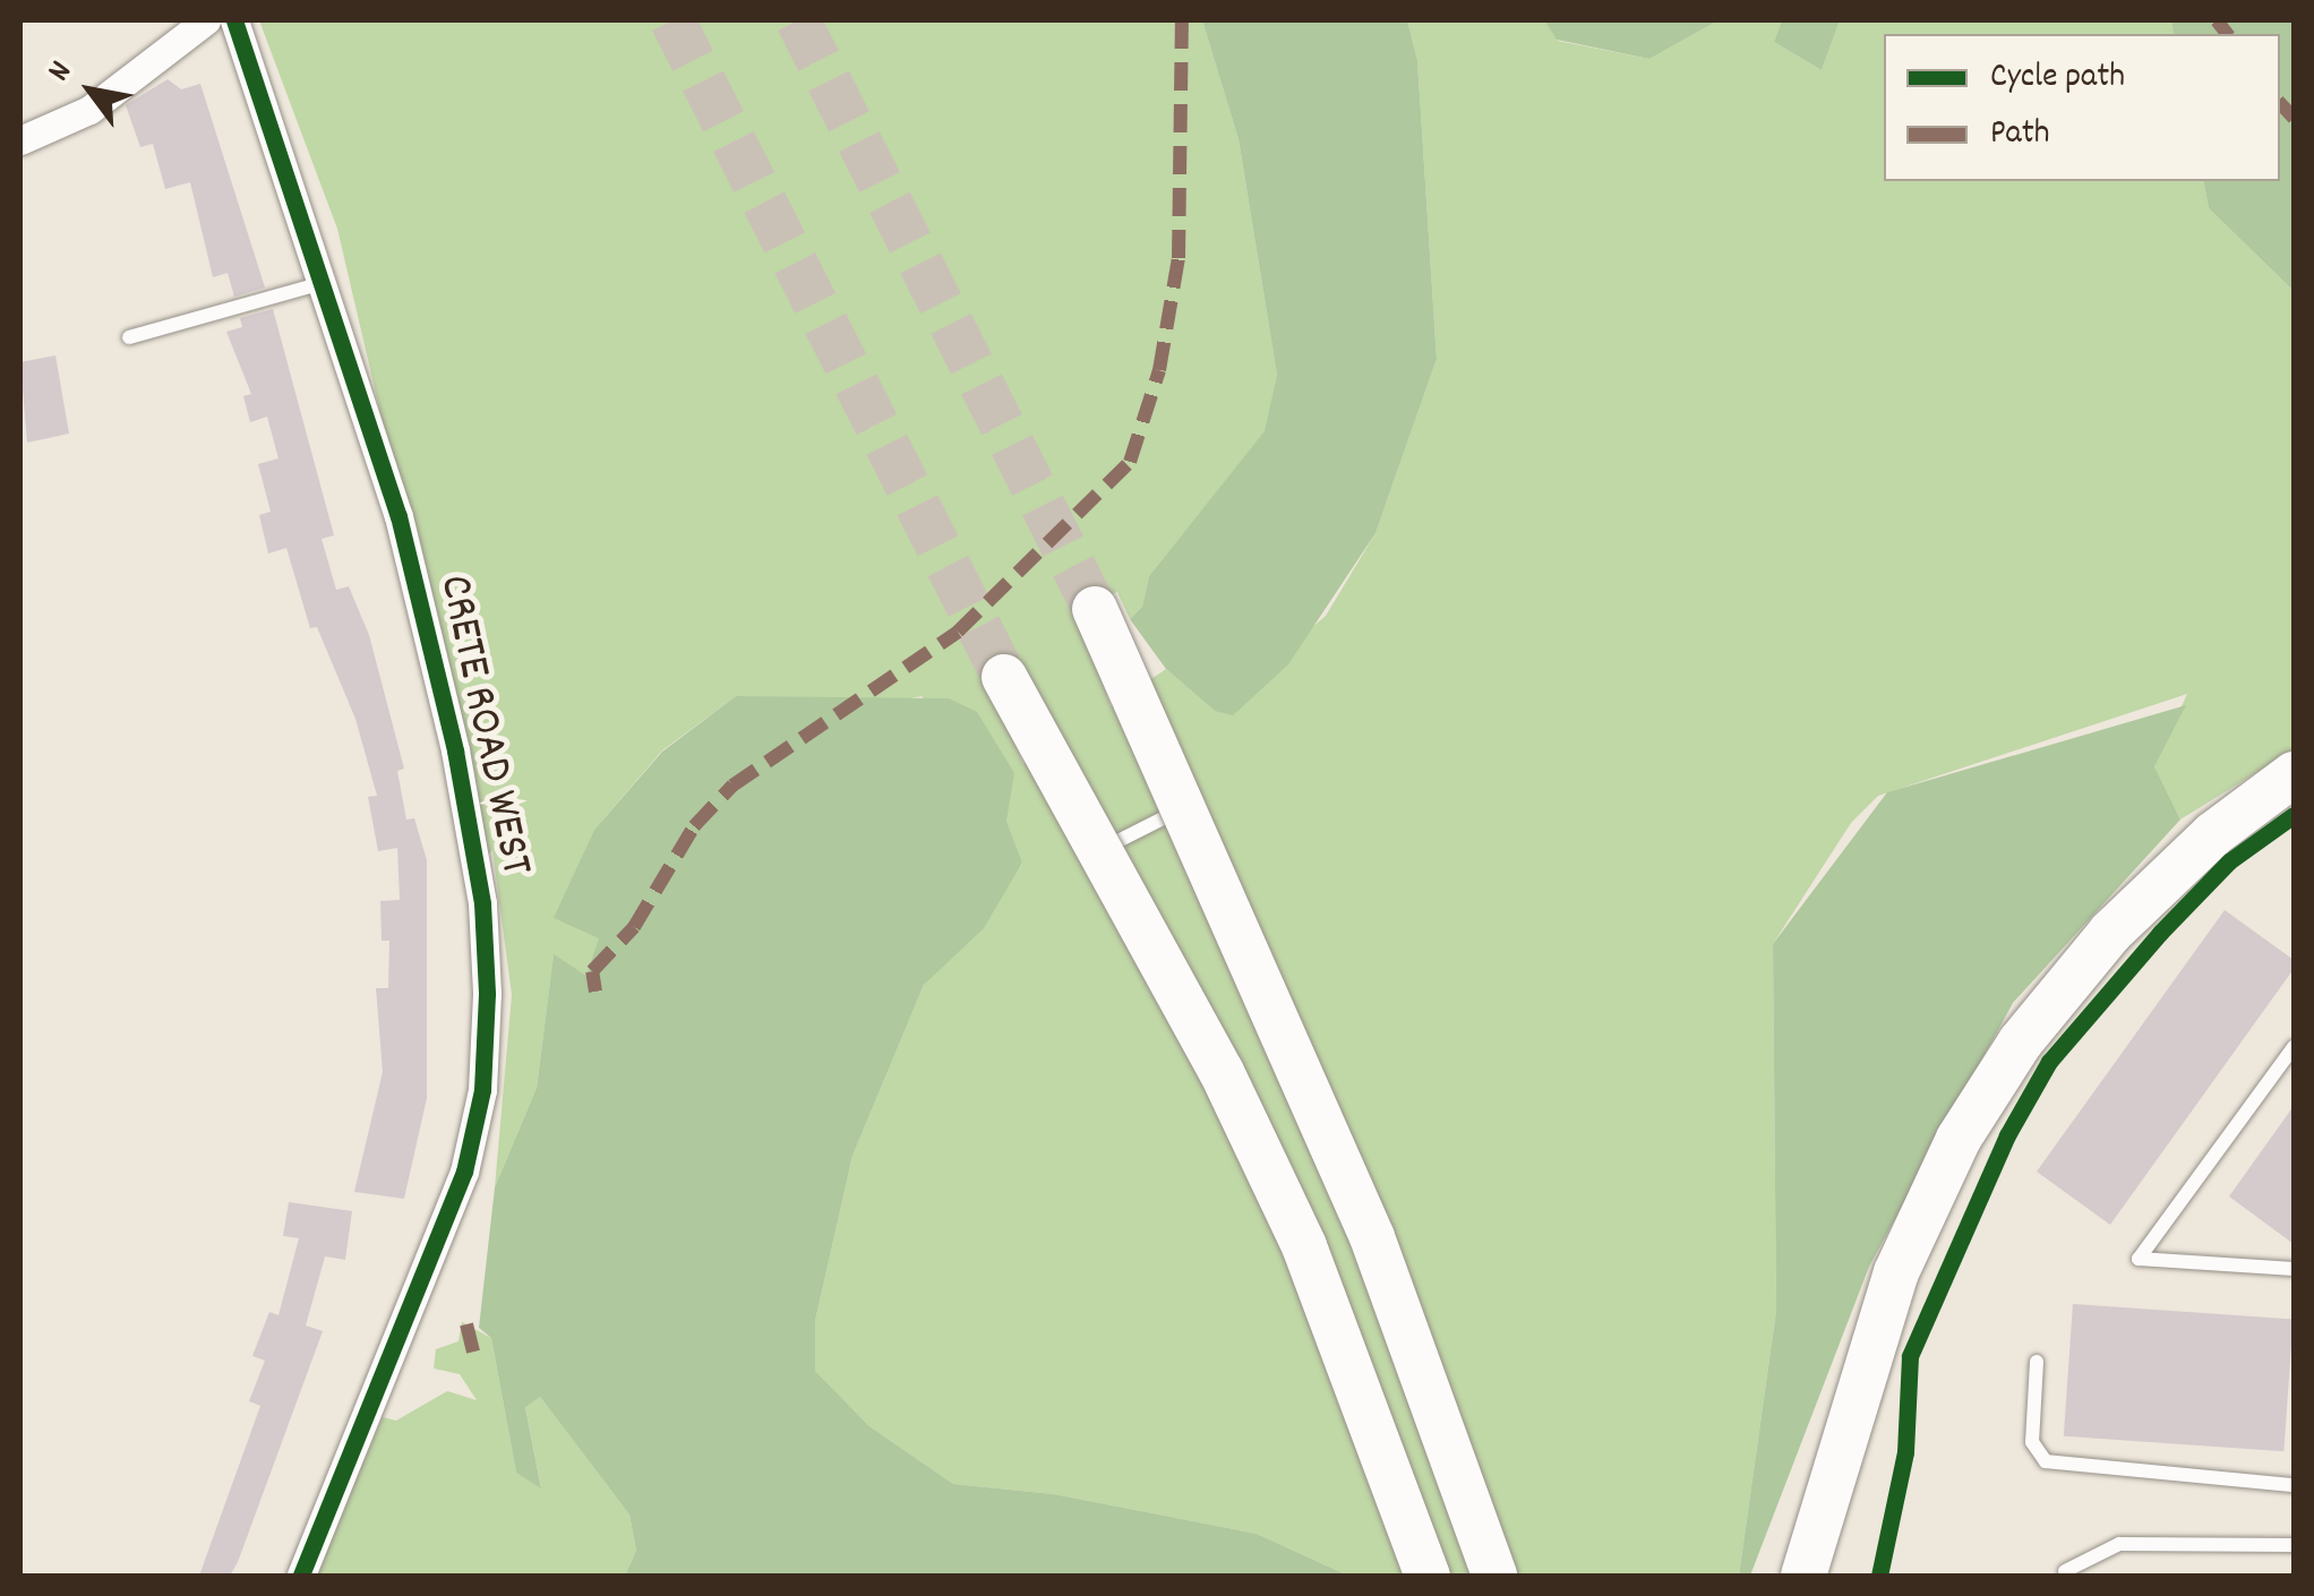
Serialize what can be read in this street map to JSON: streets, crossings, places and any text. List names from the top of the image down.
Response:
{
  "streets": {
    "street": ["CRETE ROAD WEST"]
  },
  "legend": ["Cycle path", "Path"],
  "north": "top left"
}
